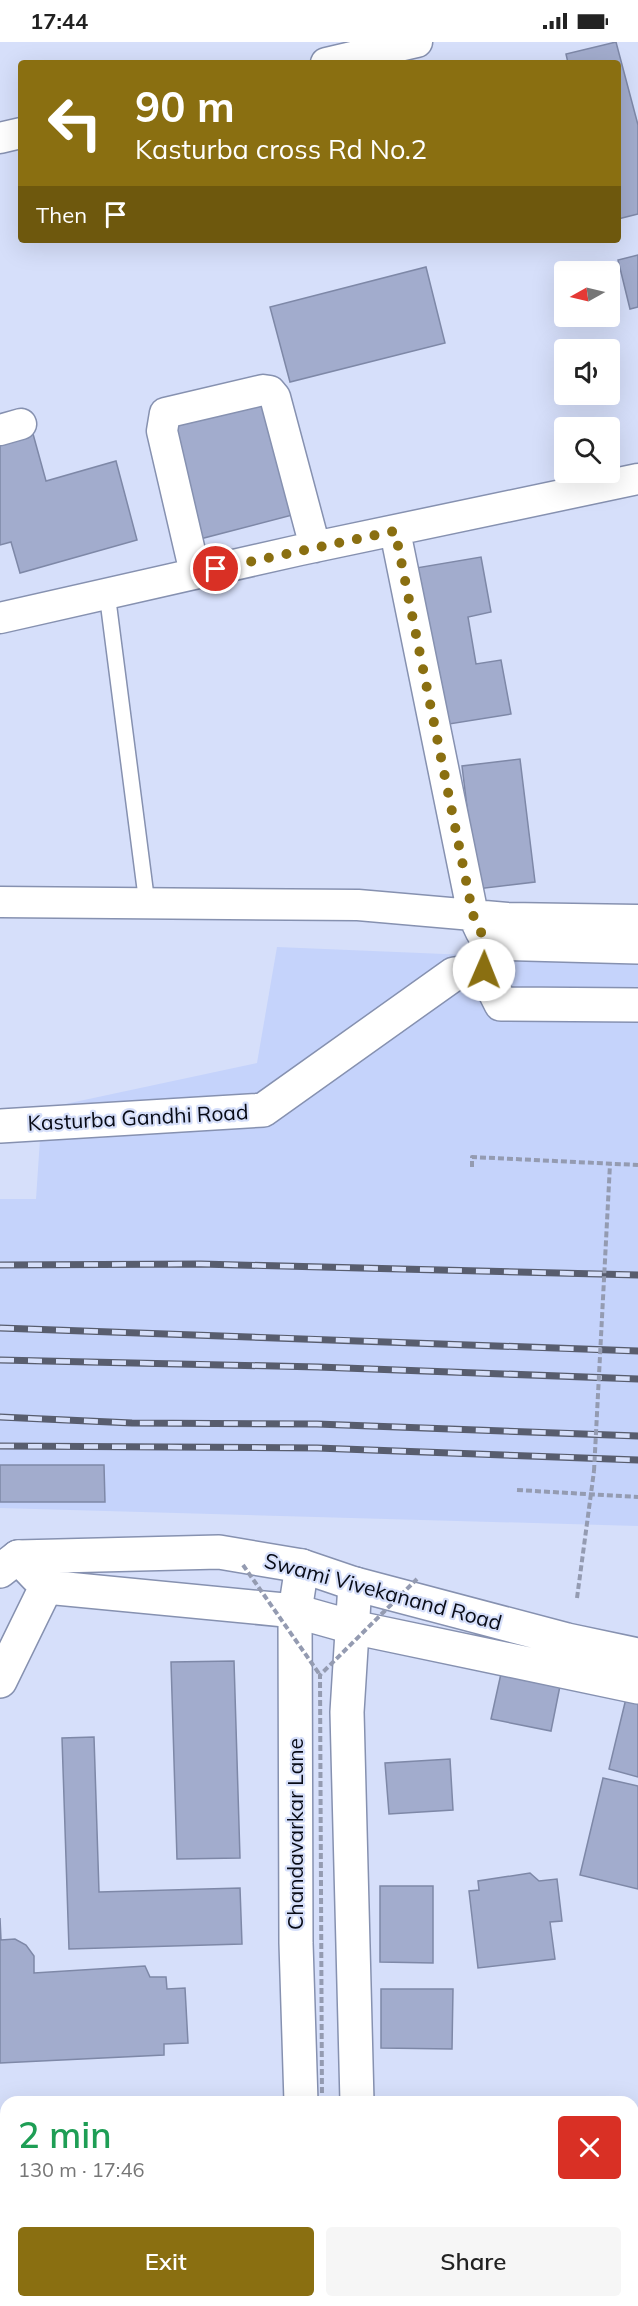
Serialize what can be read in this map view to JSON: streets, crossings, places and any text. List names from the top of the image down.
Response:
{
  "streets": {
    "main road": ["Kasturba Gandhi Road", "Swami Vivekanand Road", "Chandavarkar Lane"]
  },
  "crossings": [
    ["Swami Vivekanand Road", "Chandavarkar Lane"]
  ],
  "north": "left",
  "page": {
    "status": "17:44",
    "turn": ["90 m", "Kasturba cross Rd No.2"],
    "then": "Then",
    "heading": ["2 min", "130 m · 17:46"],
    "buttons": ["Exit", "Share"]
  }
}
